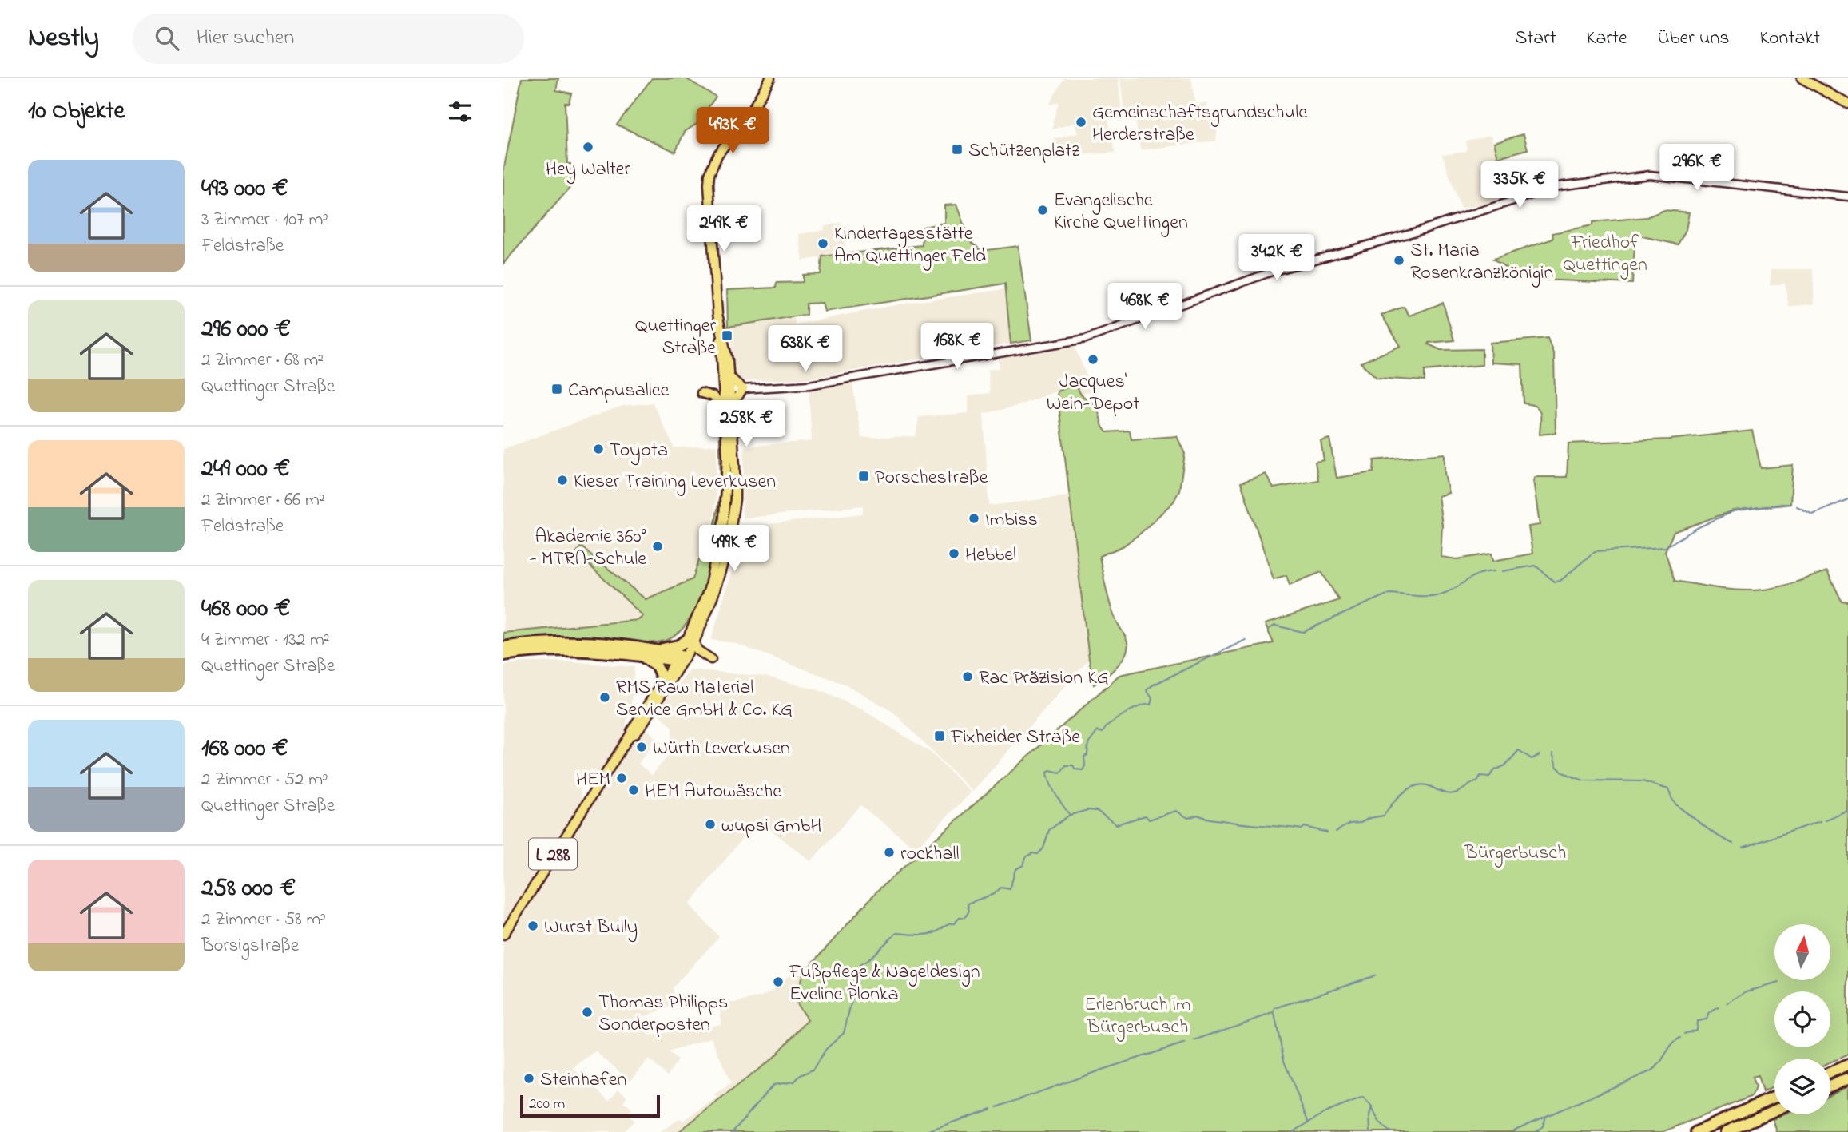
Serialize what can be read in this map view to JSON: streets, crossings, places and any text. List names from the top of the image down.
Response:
{
  "streets": {
    "main road": ["L 288"]
  },
  "parks": ["Friedhof Quettingen", "Bürgerbusch", "Erlenbruch im Bürgerbusch"],
  "places": {
    "other": [
      "Gemeinschaftsgrundschule Herderstraße",
      "Hey Walter",
      "Evangelische Kirche Quettingen",
      "Kindertagesstätte Am Quettinger Feld",
      "St. Maria Rosenkranzkönigin",
      "Jacques' Wein-Depot",
      "Toyota",
      "Kieser Training Leverkusen",
      "Imbiss",
      "Akademie 360° - MTRA-Schule",
      "Hebbel",
      "Rac Präzision KG",
      "RMS Raw Material Service GmbH & Co. KG",
      "Würth Leverkusen",
      "HEM",
      "HEM Autowäsche",
      "wupsi GmbH",
      "rockhall",
      "Wurst Bully",
      "Fußpflege & Nageldesign Eveline Plonka",
      "Thomas Philipps Sonderposten",
      "Steinhafen"
    ],
    "transit": [
      "Schützenplatz",
      "Quettinger Straße",
      "Campusallee",
      "Porschestraße",
      "Fixheider Straße"
    ]
  },
  "scale_bar": "200 m",
  "north": "top",
  "page": {
    "header": "Nestly",
    "search": "Hier suchen",
    "nav": [
      "Start",
      "Karte",
      "Über uns",
      "Kontakt"
    ],
    "heading": "10 Objekte",
    "price": [
      "493K €",
      "296K €",
      "335K €",
      "249K €",
      "342K €",
      "468K €",
      "168K €",
      "638K €",
      "258K €",
      "499K €"
    ],
    "list": [
      {
        "name": "493 000 €",
        "note": "3 Zimmer · 107 m² · Feldstraße"
      },
      {
        "name": "296 000 €",
        "note": "2 Zimmer · 68 m² · Quettinger Straße"
      },
      {
        "name": "249 000 €",
        "note": "2 Zimmer · 66 m² · Feldstraße"
      },
      {
        "name": "468 000 €",
        "note": "4 Zimmer · 132 m² · Quettinger Straße"
      },
      {
        "name": "168 000 €",
        "note": "2 Zimmer · 52 m² · Quettinger Straße"
      },
      {
        "name": "258 000 €",
        "note": "2 Zimmer · 58 m² · Borsigstraße"
      }
    ],
    "scale": "200 m"
  }
}
